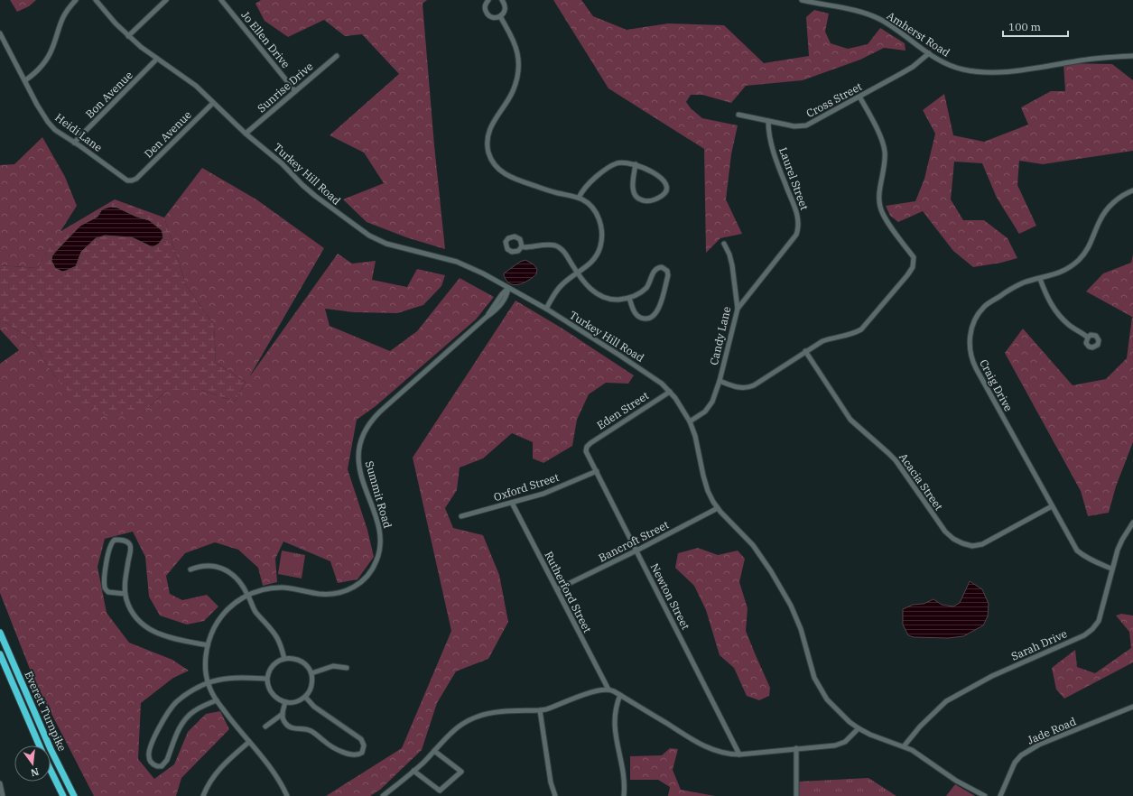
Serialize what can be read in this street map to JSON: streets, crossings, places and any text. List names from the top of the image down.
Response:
{
  "streets": {
    "highway": ["Everett Turnpike"],
    "street": [
      "Amherst Road",
      "Jo Ellen Drive",
      "Sunrise Drive",
      "Bon Avenue",
      "Cross Street",
      "Heidi Lane",
      "Den Avenue",
      "Turkey Hill Road",
      "Laurel Street",
      "Candy Lane",
      "Craig Drive",
      "Eden Street",
      "Acacia Street",
      "Oxford Street",
      "Summit Road",
      "Bancroft Street",
      "Rutherford Street",
      "Newton Street",
      "Sarah Drive",
      "Jade Road"
    ]
  },
  "crossings": [
    ["Amherst Road", "Cross Street"],
    ["Jo Ellen Drive", "Sunrise Drive"],
    ["Sunrise Drive", "Turkey Hill Road"],
    ["Bon Avenue", "Heidi Lane"],
    ["Bon Avenue", "Turkey Hill Road"],
    ["Cross Street", "Laurel Street"],
    ["Heidi Lane", "Den Avenue"],
    ["Den Avenue", "Turkey Hill Road"],
    ["Turkey Hill Road", "Candy Lane"],
    ["Turkey Hill Road", "Eden Street"],
    ["Turkey Hill Road", "Summit Road"],
    ["Turkey Hill Road", "Bancroft Street"],
    ["Turkey Hill Road", "Sarah Drive"],
    ["Laurel Street", "Candy Lane"],
    ["Craig Drive", "Acacia Street"],
    ["Craig Drive", "Sarah Drive"],
    ["Eden Street", "Newton Street"],
    ["Oxford Street", "Rutherford Street"],
    ["Oxford Street", "Newton Street"],
    ["Bancroft Street", "Rutherford Street"],
    ["Bancroft Street", "Newton Street"]
  ],
  "scale_bar": "100 m",
  "north": "bottom"
}
